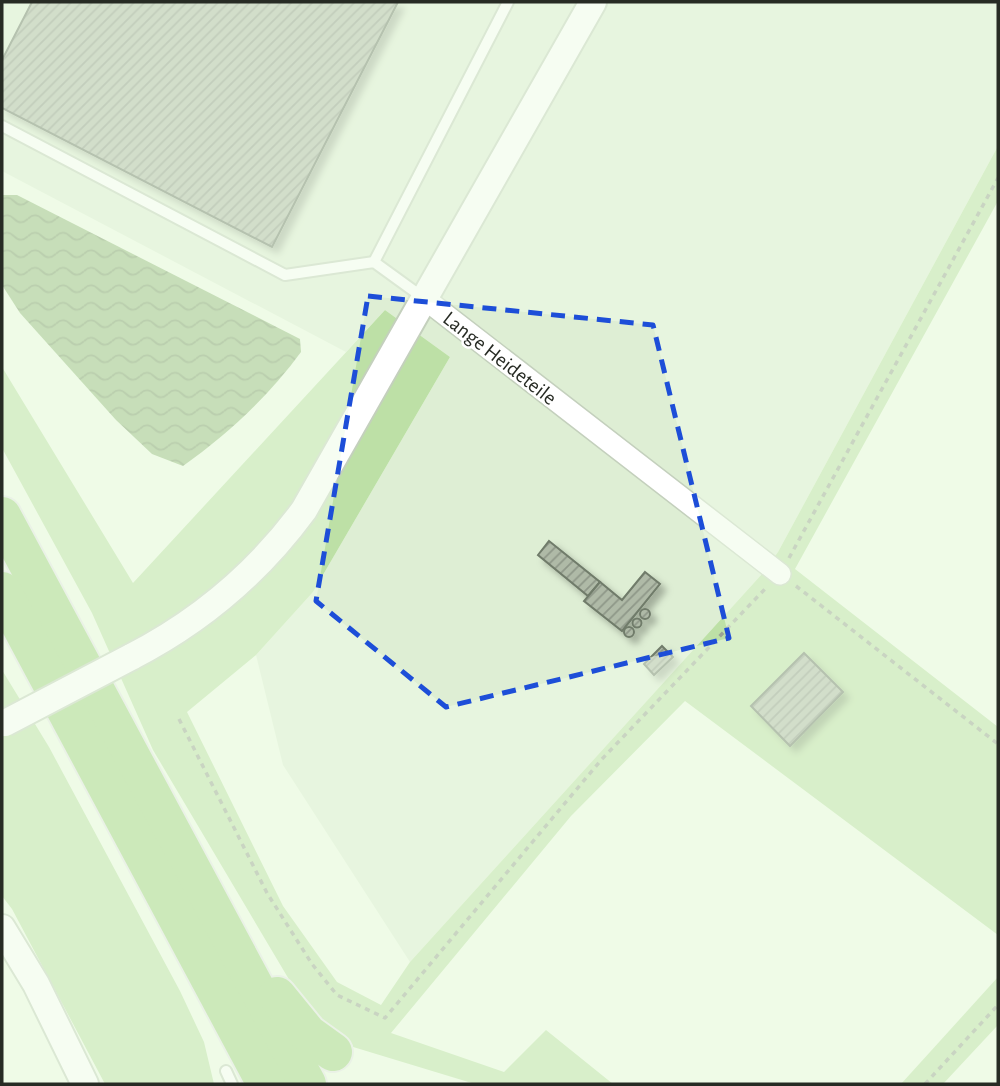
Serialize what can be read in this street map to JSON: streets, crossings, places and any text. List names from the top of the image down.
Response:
{
  "streets": {
    "street": ["Lange Heideteile"]
  }
}
